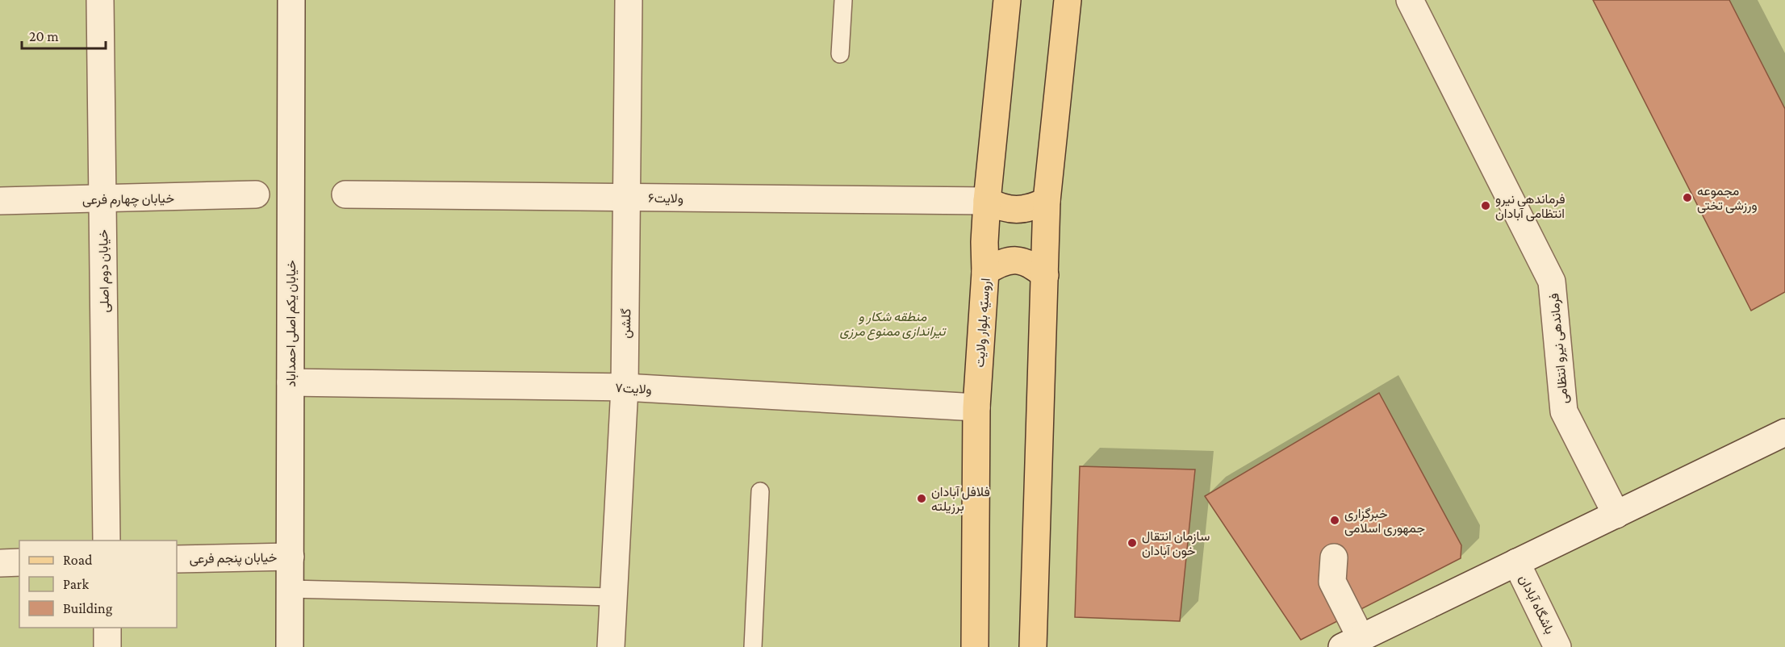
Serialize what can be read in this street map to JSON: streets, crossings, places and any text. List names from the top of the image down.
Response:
{
  "streets": {
    "main road": ["اروسیّه بلوار ولایت"],
    "street": [
      "ولایت۶",
      "خیابان چهارم فرعی",
      "خیابان دوم اصلی",
      "خیابان یکم اصلی احمداباد",
      "گلشن",
      "فرماندهی نیرو انتظامی",
      "ولایت۷",
      "خیابان پنجم فرعی",
      "باشگاه آبادان"
    ]
  },
  "crossings": [
    ["ولایت۶", "اروسیّه بلوار ولایت"],
    ["ولایت۶", "گلشن"],
    ["خیابان چهارم فرعی", "خیابان دوم اصلی"],
    ["اروسیّه بلوار ولایت", "ولایت۷"],
    ["خیابان یکم اصلی احمداباد", "ولایت۷"],
    ["خیابان یکم اصلی احمداباد", "خیابان پنجم فرعی"],
    ["گلشن", "ولایت۷"]
  ],
  "parks": ["منطقه شکار و تیراندازی ممنوع مرزی"],
  "places": [
    "مجموعه ورزشی تختی",
    "فرماندهی نیرو انتظامی آبادان",
    "فلافل آبادان برزیلته",
    "خبرگزاری جمهوری اسلامی",
    "سازمان انتقال خون آبادان"
  ],
  "legend": ["Road", "Park", "Building"],
  "scale_bar": "20 m"
}
